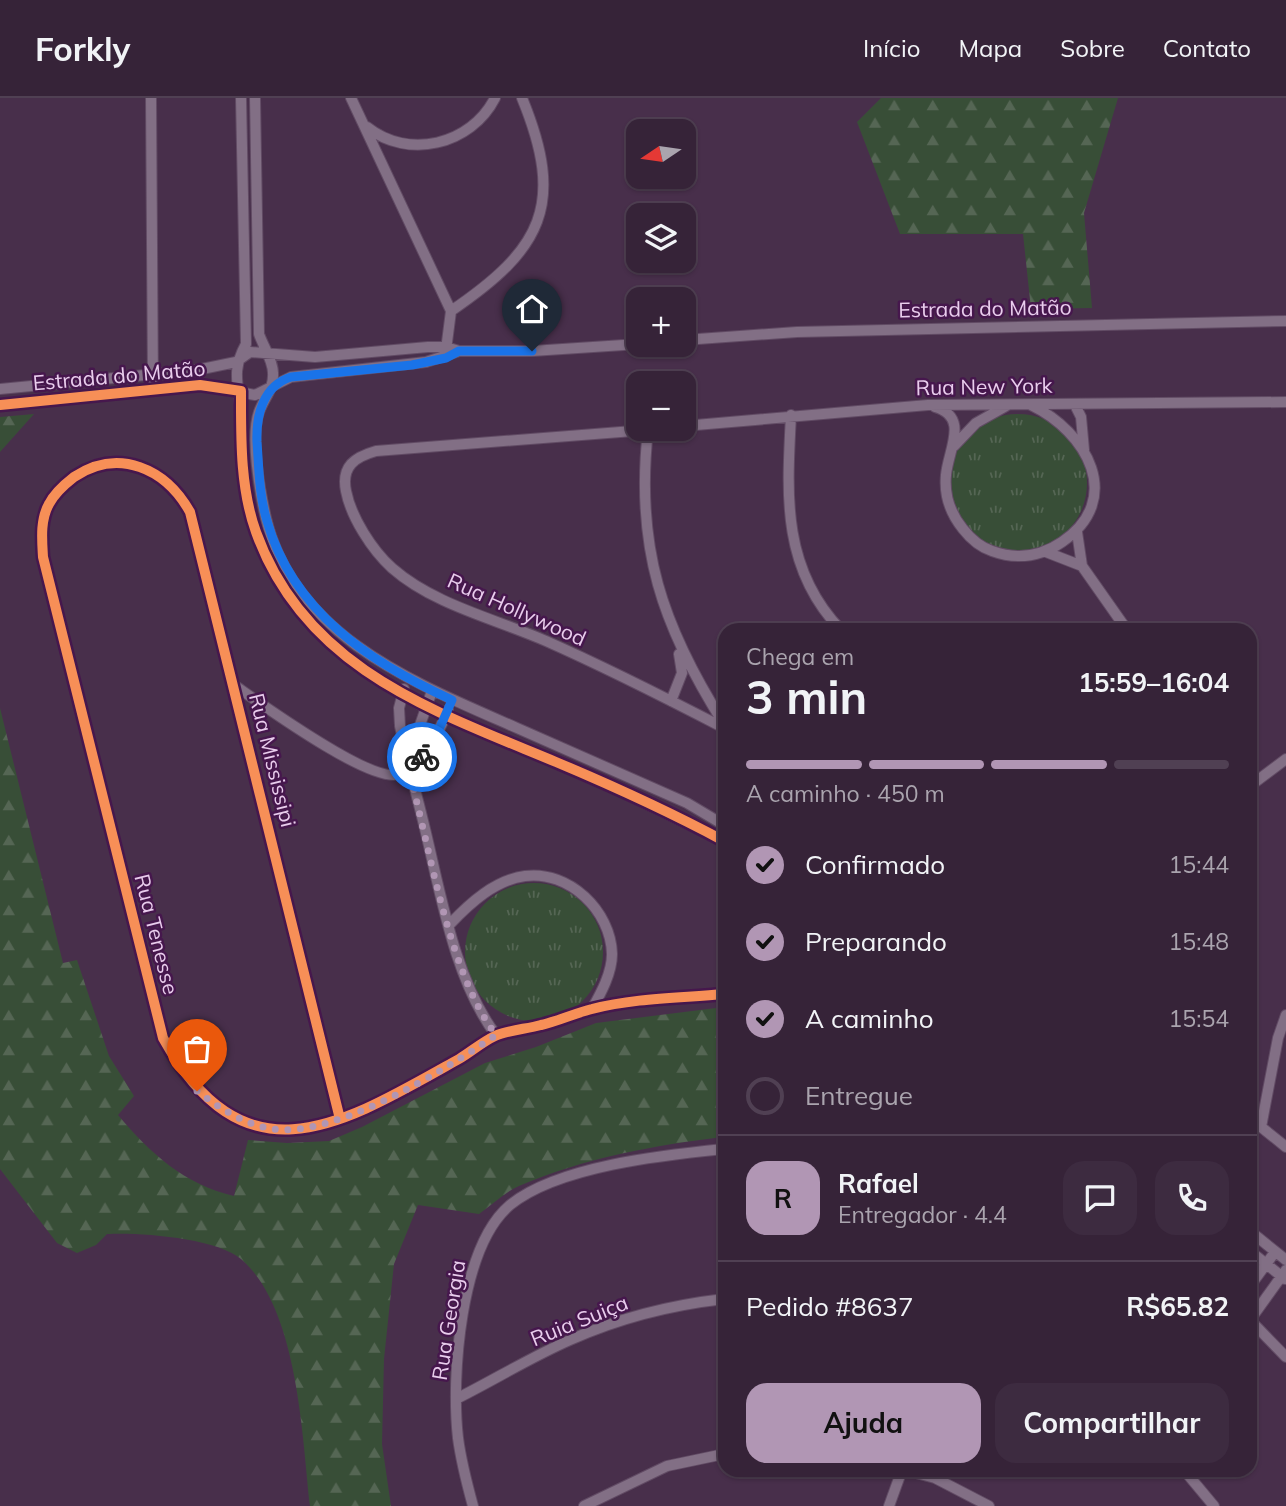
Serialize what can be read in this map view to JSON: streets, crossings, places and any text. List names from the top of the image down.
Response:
{
  "streets": {
    "street": [
      "Estrada do Matão",
      "Rua New York",
      "Rua Hollywood",
      "Rua Mississipi",
      "Rua Tenesse",
      "Rua Georgia",
      "Ruia Suiça"
    ]
  },
  "crossings": [
    ["Rua Mississipi", "Rua Tenesse"],
    ["Rua Georgia", "Ruia Suiça"]
  ],
  "north": "left",
  "page": {
    "header": "Forkly",
    "nav": [
      "Início",
      "Mapa",
      "Sobre",
      "Contato"
    ],
    "map_buttons": ["+", "−"],
    "heading": ["3 min", "Chega em", "15:59–16:04"],
    "panel": [
      "Rafael",
      "Entregador · 4.4",
      "Pedido #8637",
      "R$65.82"
    ],
    "bar": "A caminho · 450 m",
    "list": [
      ["Confirmado", "15:44"],
      ["Preparando", "15:48"],
      ["A caminho", "15:54"],
      "Entregue"
    ],
    "round": "R",
    "buttons": ["Ajuda", "Compartilhar"]
  }
}
